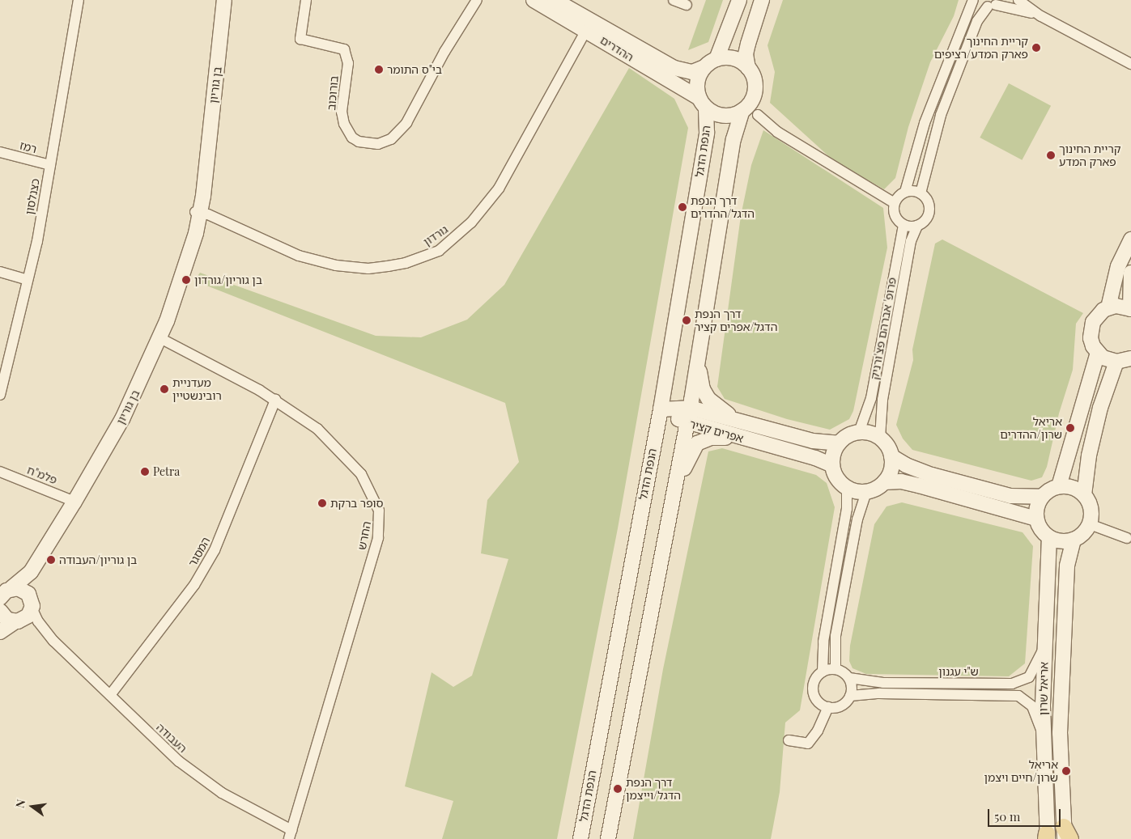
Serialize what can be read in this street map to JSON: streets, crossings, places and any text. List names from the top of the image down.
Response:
{
  "streets": {
    "street": [
      "ההדרים",
      "בן גוריון",
      "בורוכוב",
      "רמז",
      "הנפת הדגל",
      "כצנלסון",
      "גורדון",
      "פרופ' אברהם פצ'ורניק",
      "אפרים קציר",
      "פלמ\"ח",
      "החרש",
      "המסגר",
      "ש\"י עגנון",
      "אריאל שרון",
      "העבודה"
    ]
  },
  "crossings": [
    ["ההדרים", "הנפת הדגל"],
    ["ההדרים", "גורדון"],
    ["בן גוריון", "גורדון"],
    ["בן גוריון", "פלמ\"ח"],
    ["בן גוריון", "החרש"],
    ["בן גוריון", "העבודה"],
    ["רמז", "כצנלסון"],
    ["הנפת הדגל", "אפרים קציר"],
    ["פרופ' אברהם פצ'ורניק", "אפרים קציר"],
    ["החרש", "המסגר"],
    ["החרש", "העבודה"],
    ["המסגר", "העבודה"],
    ["ש\"י עגנון", "אריאל שרון"]
  ],
  "places": [
    "קריית החינוך פארק המדע/רציפים",
    "בי\"ס התומר",
    "קריית החינוך פארק המדע",
    "דרך הנפת הדגל/ההדרים",
    "בן גוריון/גורדון",
    "דרך הנפת הדגל/אפרים קציר",
    "מעדניית רובינשטיין",
    "אריאל שרון/ההדרים",
    "Petra",
    "סופר ברקת",
    "בן גוריון/העבודה",
    "אריאל שרון/חיים ויצמן",
    "דרך הנפת הדגל/וייצמן"
  ],
  "scale_bar": "50 m",
  "north": "left"
}
